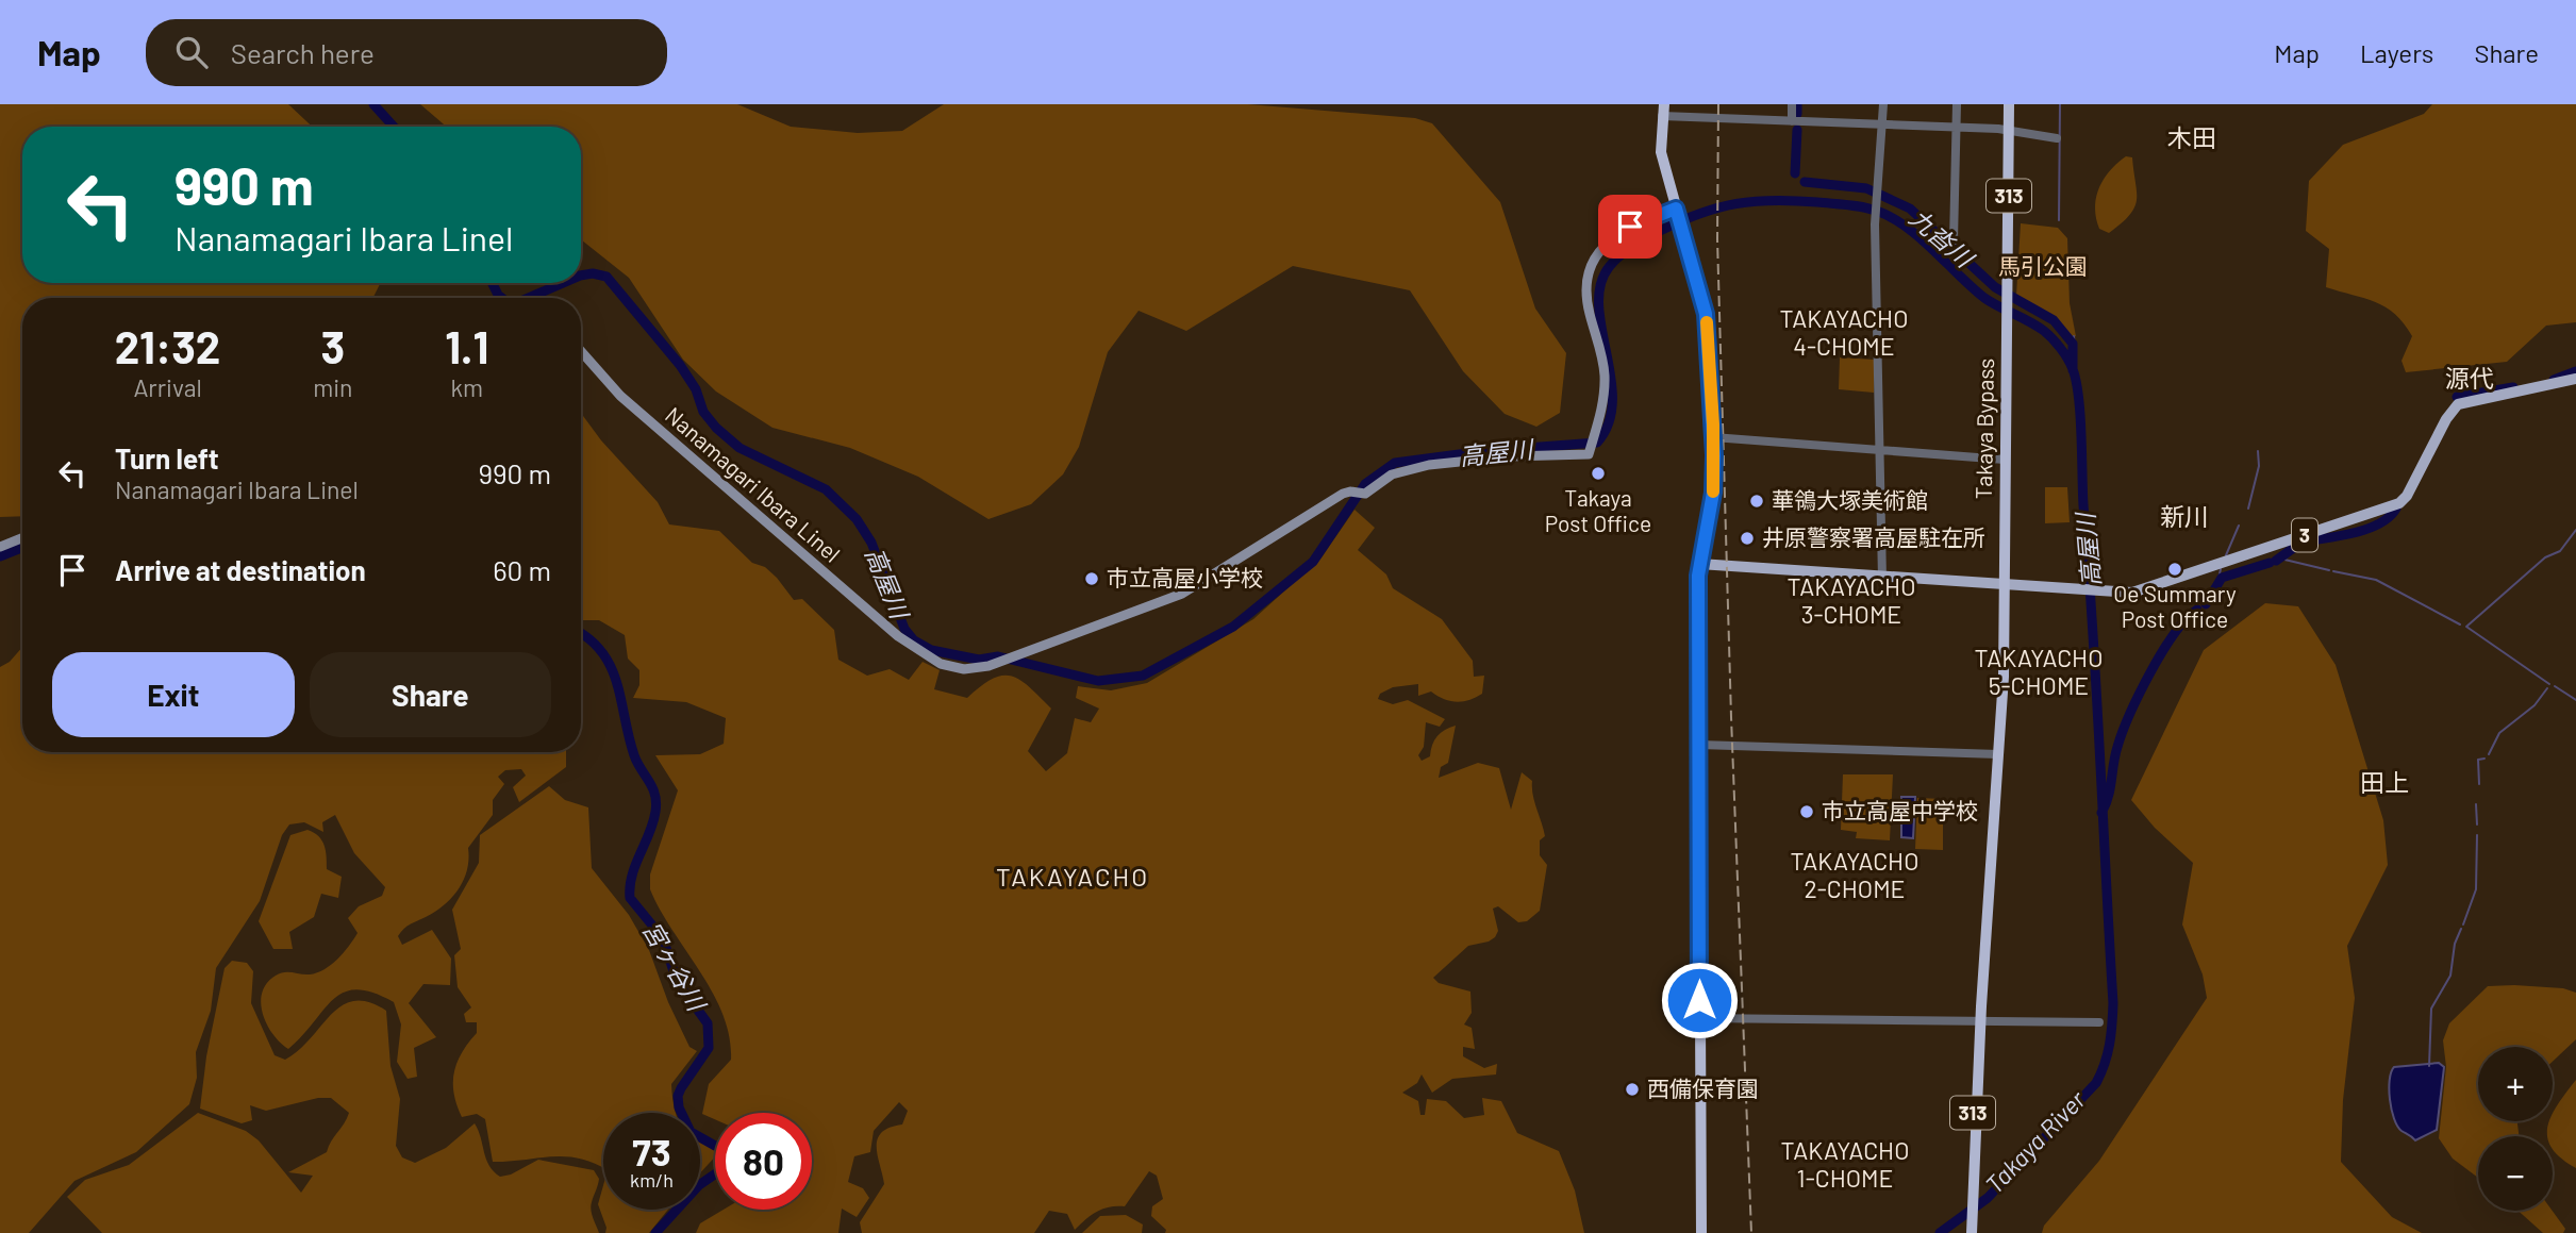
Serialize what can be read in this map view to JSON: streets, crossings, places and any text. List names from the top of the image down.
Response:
{
  "streets": {
    "highway": ["313", "Takaya Bypass"],
    "main road": ["Nanamagari Ibara Linel", "3"]
  },
  "crossings": [
    ["313", "Takaya Bypass"],
    ["Takaya Bypass", "3"]
  ],
  "districts": [
    "木田",
    "TAKAYACHO 4-CHOME",
    "源代",
    "新川",
    "TAKAYACHO 3-CHOME",
    "TAKAYACHO 5-CHOME",
    "田上",
    "TAKAYACHO 2-CHOME",
    "TAKAYACHO",
    "TAKAYACHO 1-CHOME"
  ],
  "water": [
    "九沓川",
    "高屋川",
    "宮ヶ谷川",
    "Takaya River"
  ],
  "parks": ["馬引公園"],
  "places": [
    "Takaya Post Office",
    "華鴒大塚美術館",
    "井原警察署高屋駐在所",
    "Oe Summary Post Office",
    "市立高屋小学校",
    "市立高屋中学校",
    "西備保育園"
  ],
  "page": {
    "header": "Map",
    "search": "Search here",
    "nav": ["Map", "Layers", "Share"],
    "turn": ["990 m", "Nanamagari Ibara Linel"],
    "eta": [
      "21:32",
      "Arrival",
      "3",
      "min",
      "1.1",
      "km"
    ],
    "list": [
      {
        "name": "Turn left",
        "note": "Nanamagari Ibara Linel",
        "value": "990 m"
      },
      {
        "name": "Arrive at destination",
        "value": "60 m"
      }
    ],
    "buttons": ["Exit", "Share"],
    "map_buttons": ["+", "−"],
    "speed": "73 km/h",
    "limit": "80"
  }
}
